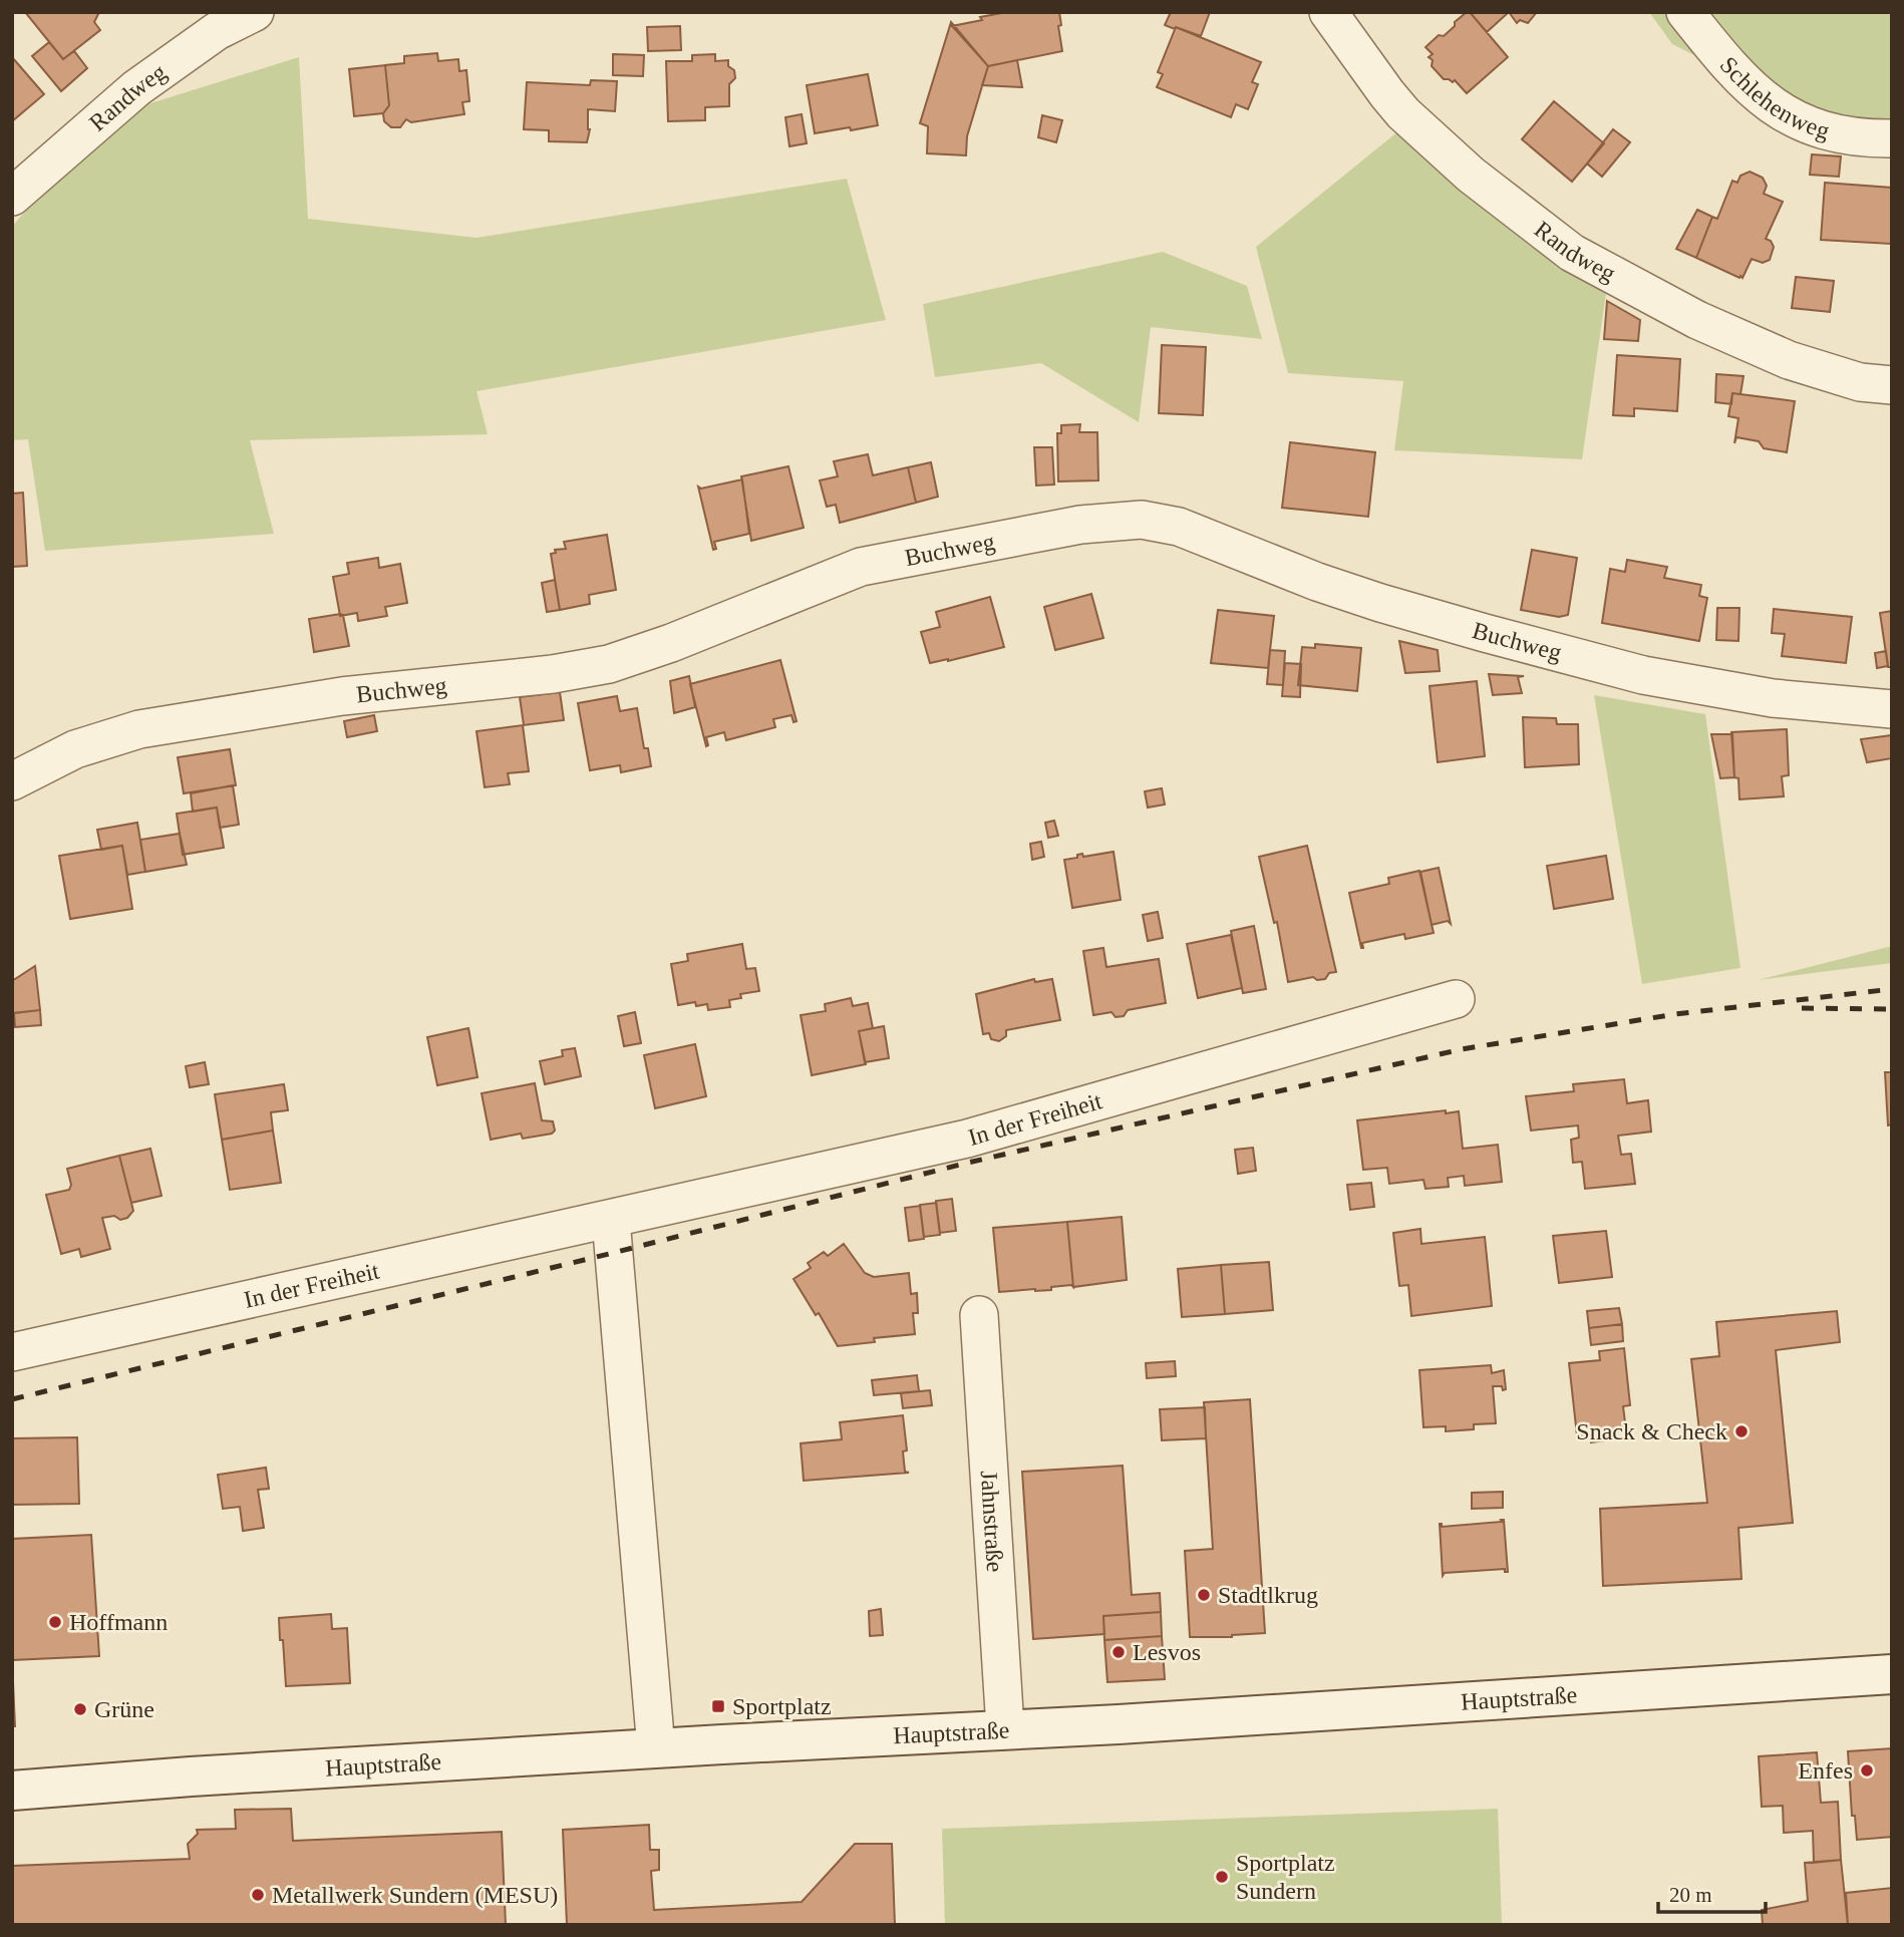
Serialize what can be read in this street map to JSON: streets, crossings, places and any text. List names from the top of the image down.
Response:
{
  "streets": {
    "main road": ["Hauptstraße"],
    "street": [
      "Schlehenweg",
      "Randweg",
      "Buchweg",
      "In der Freiheit",
      "Jahnstraße"
    ]
  },
  "crossings": [
    ["Jahnstraße", "Hauptstraße"]
  ],
  "places": {
    "other": [
      "Snack & Check",
      "Stadtlkrug",
      "Hoffmann",
      "Lesvos",
      "Grüne",
      "Enfes",
      "Sportplatz Sundern",
      "Metallwerk Sundern (MESU)"
    ],
    "transit": ["Sportplatz"]
  },
  "scale_bar": "20 m"
}
